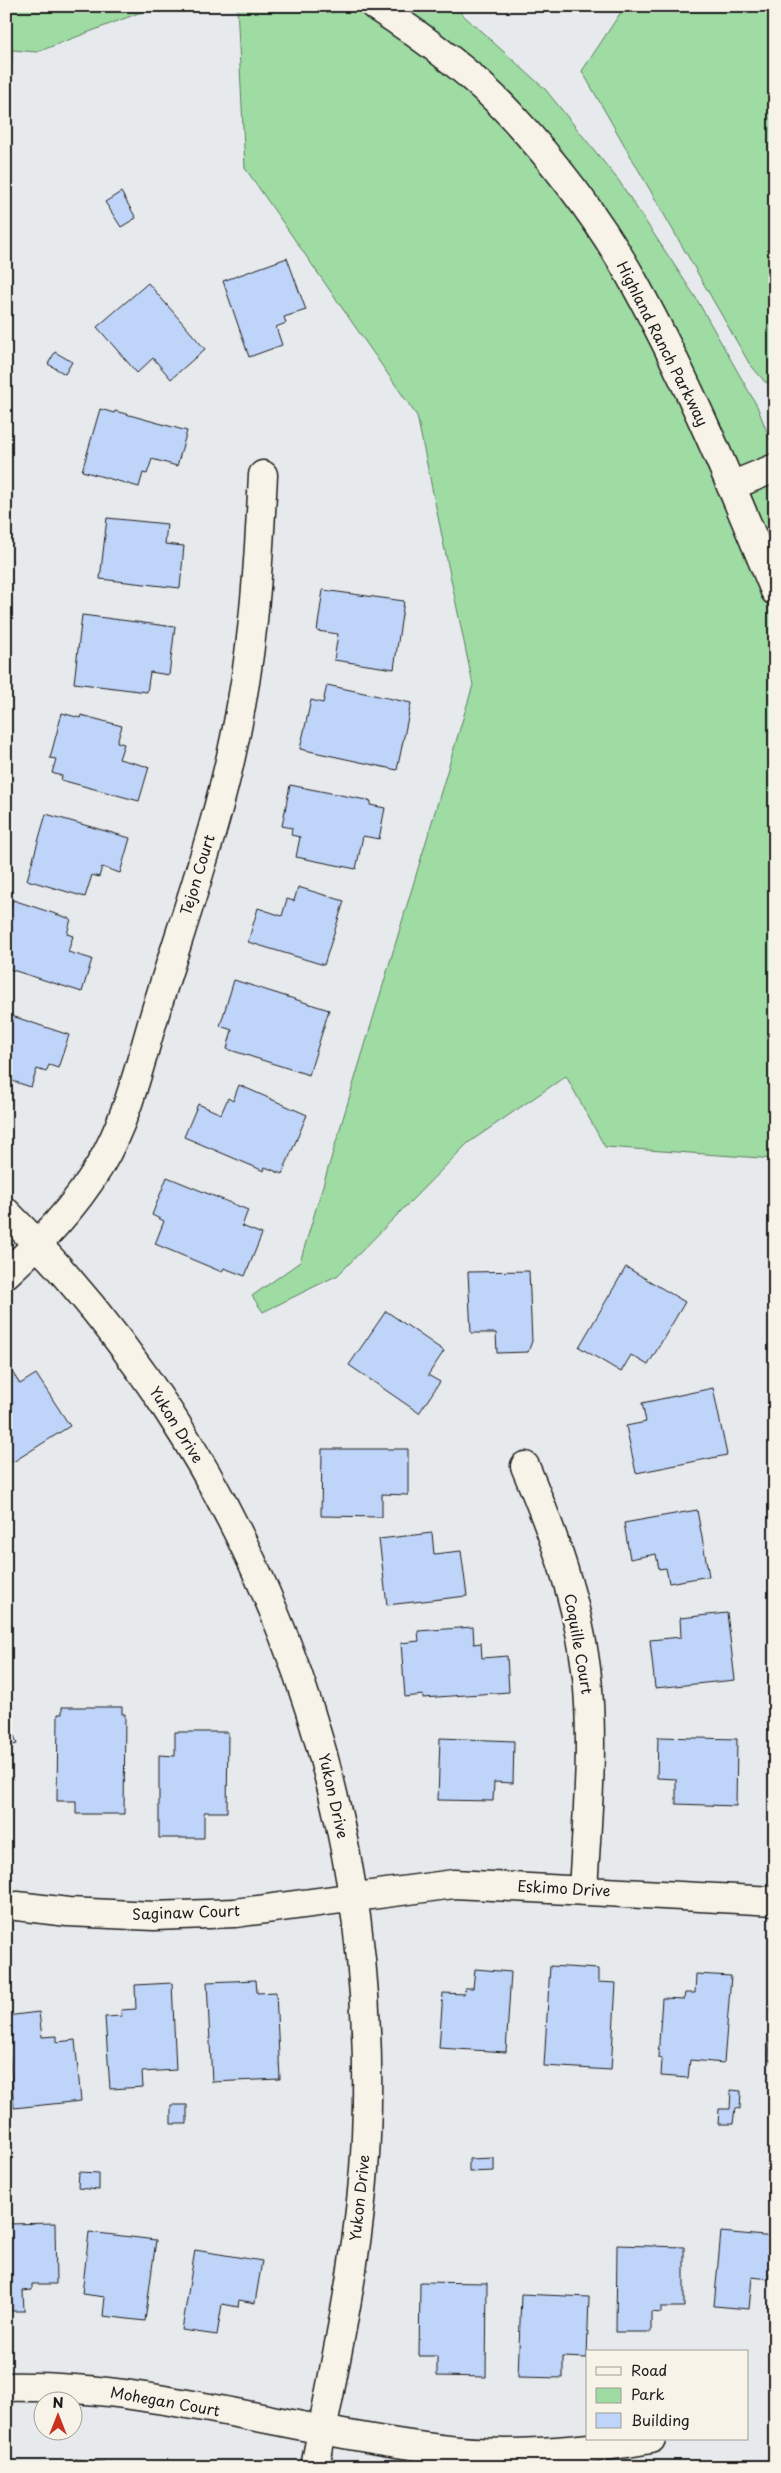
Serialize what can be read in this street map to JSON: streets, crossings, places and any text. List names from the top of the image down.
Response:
{
  "streets": {
    "street": [
      "Highland Ranch Parkway",
      "Tejon Court",
      "Yukon Drive",
      "Coquille Court",
      "Eskimo Drive",
      "Saginaw Court",
      "Mohegan Court"
    ]
  },
  "crossings": [
    ["Tejon Court", "Yukon Drive"],
    ["Yukon Drive", "Eskimo Drive"],
    ["Yukon Drive", "Saginaw Court"],
    ["Yukon Drive", "Mohegan Court"],
    ["Coquille Court", "Eskimo Drive"],
    ["Eskimo Drive", "Saginaw Court"]
  ],
  "legend": ["Road", "Park", "Building"],
  "north": "top"
}
